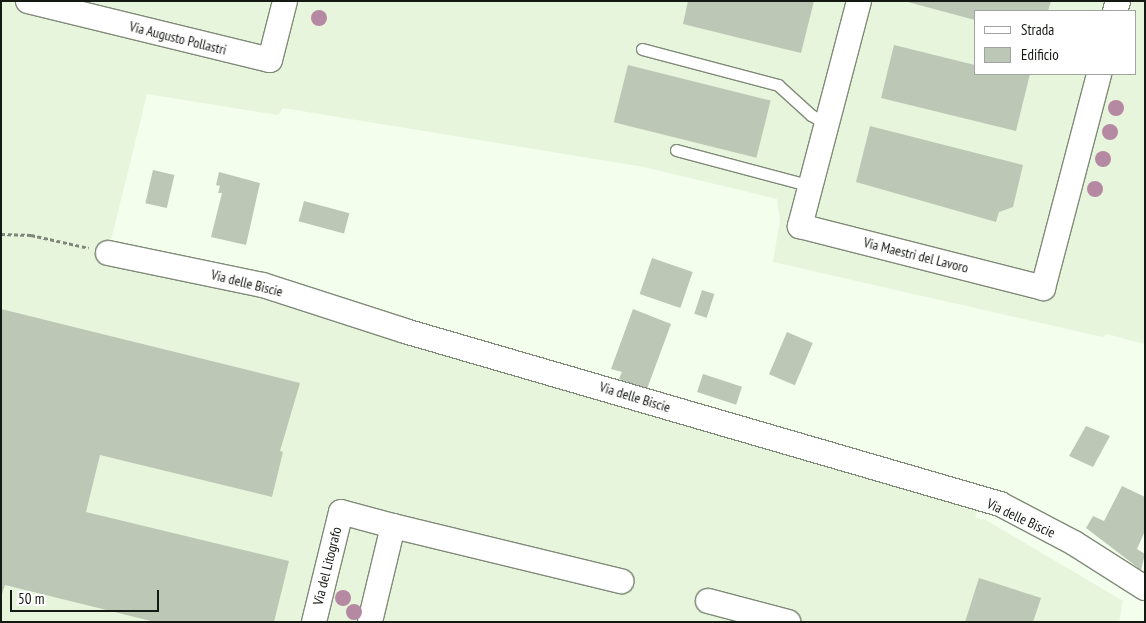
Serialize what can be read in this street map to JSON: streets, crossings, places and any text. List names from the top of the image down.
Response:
{
  "streets": {
    "street": [
      "Via Augusto Pollastri",
      "Via Maestri del Lavoro",
      "Via delle Biscie",
      "Via del Litografo"
    ]
  },
  "legend": ["Strada", "Edificio"],
  "scale_bar": "50 m"
}
